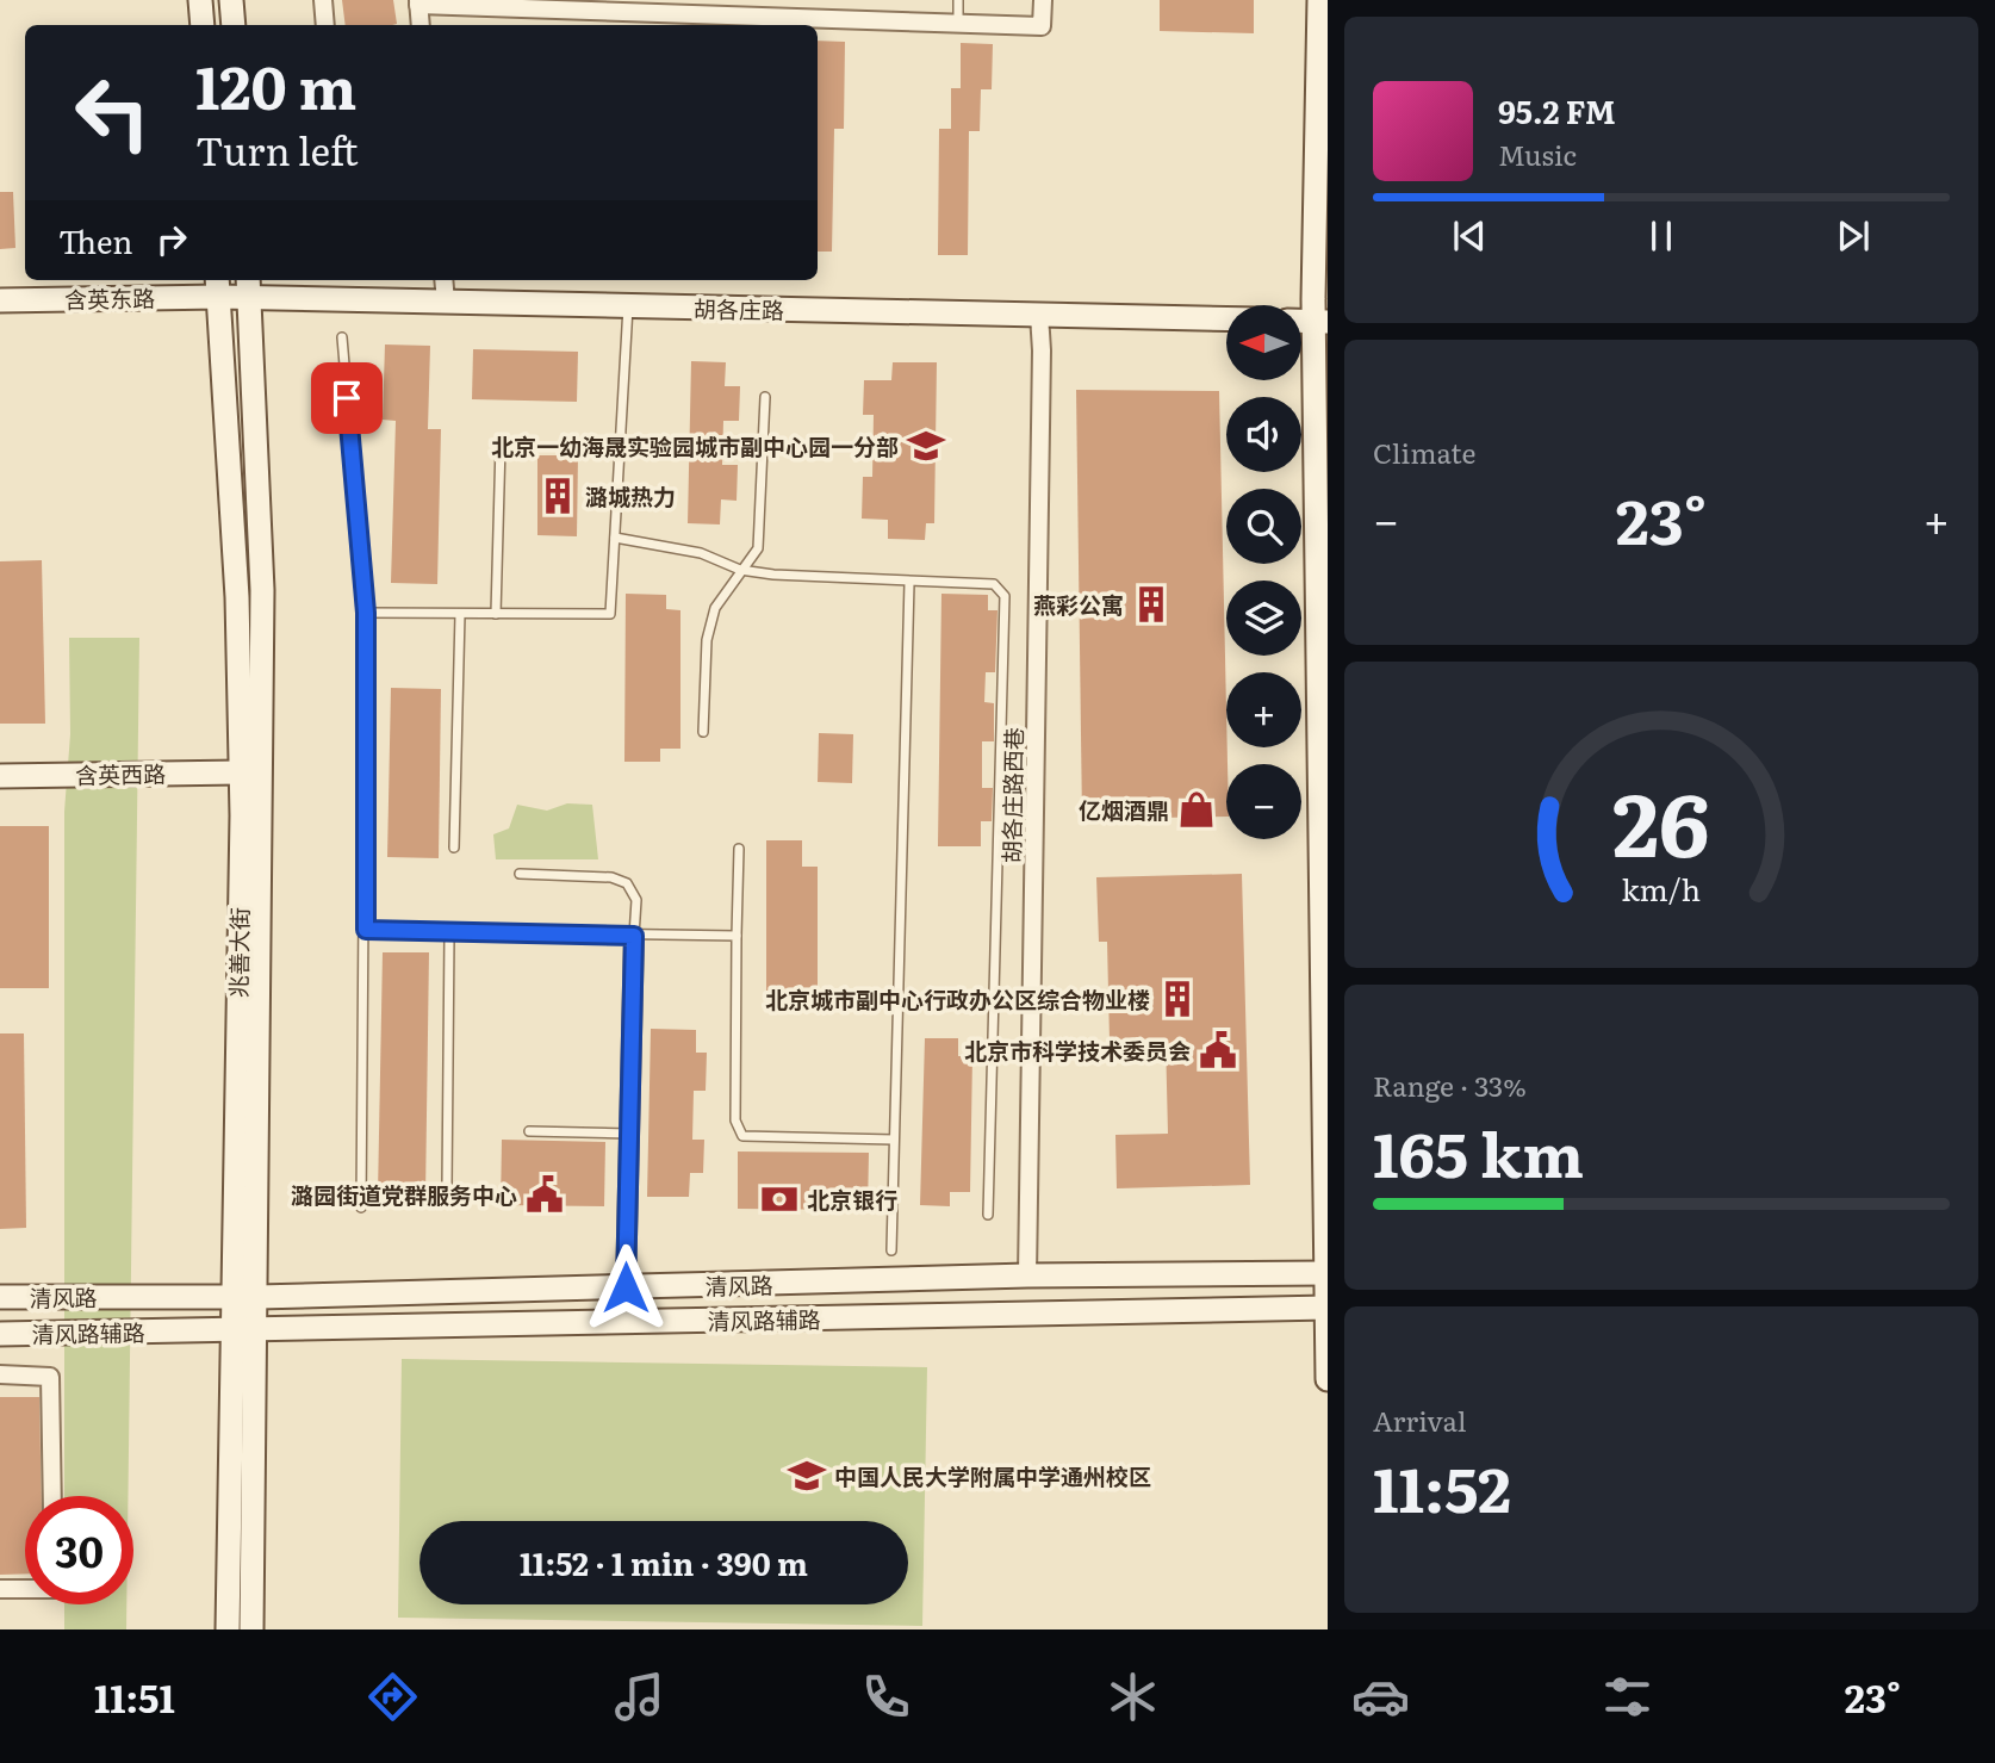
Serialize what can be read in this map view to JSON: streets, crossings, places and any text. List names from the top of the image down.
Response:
{
  "streets": {
    "street": [
      "含英东路",
      "胡各庄路",
      "含英西路",
      "胡各庄路西巷",
      "兆善大街",
      "清风路",
      "清风路辅路"
    ]
  },
  "crossings": [
    ["含英东路", "胡各庄路"],
    ["含英东路", "兆善大街"],
    ["胡各庄路", "胡各庄路西巷"],
    ["胡各庄路", "兆善大街"],
    ["含英西路", "兆善大街"],
    ["胡各庄路西巷", "清风路"],
    ["兆善大街", "清风路"],
    ["兆善大街", "清风路辅路"]
  ],
  "places": {
    "school or university": ["北京一幼海晟实验园城市副中心园一分部", "中国人民大学附属中学通州校区"],
    "building": ["潞城热力", "燕彩公寓", "北京城市副中心行政办公区综合物业楼"],
    "shop": ["亿烟酒鼎"],
    "public building": ["北京市科学技术委员会", "潞园街道党群服务中心"],
    "bank": ["北京银行"]
  },
  "north": "left",
  "page": {
    "turn": ["120 m", "Turn left"],
    "song": ["95.2 FM", "Music"],
    "then": "Then",
    "map_buttons": ["+", "−"],
    "tile": [
      "Climate",
      ["Range · 33%", "165 km"],
      ["Arrival", "11:52"]
    ],
    "heat": ["−", "23°", "+"],
    "limit": "30",
    "trip": "11:52 · 1 min · 390 m",
    "tabs": ["11:51", "23°"],
    "gauge": ["26", "km/h"]
  }
}
